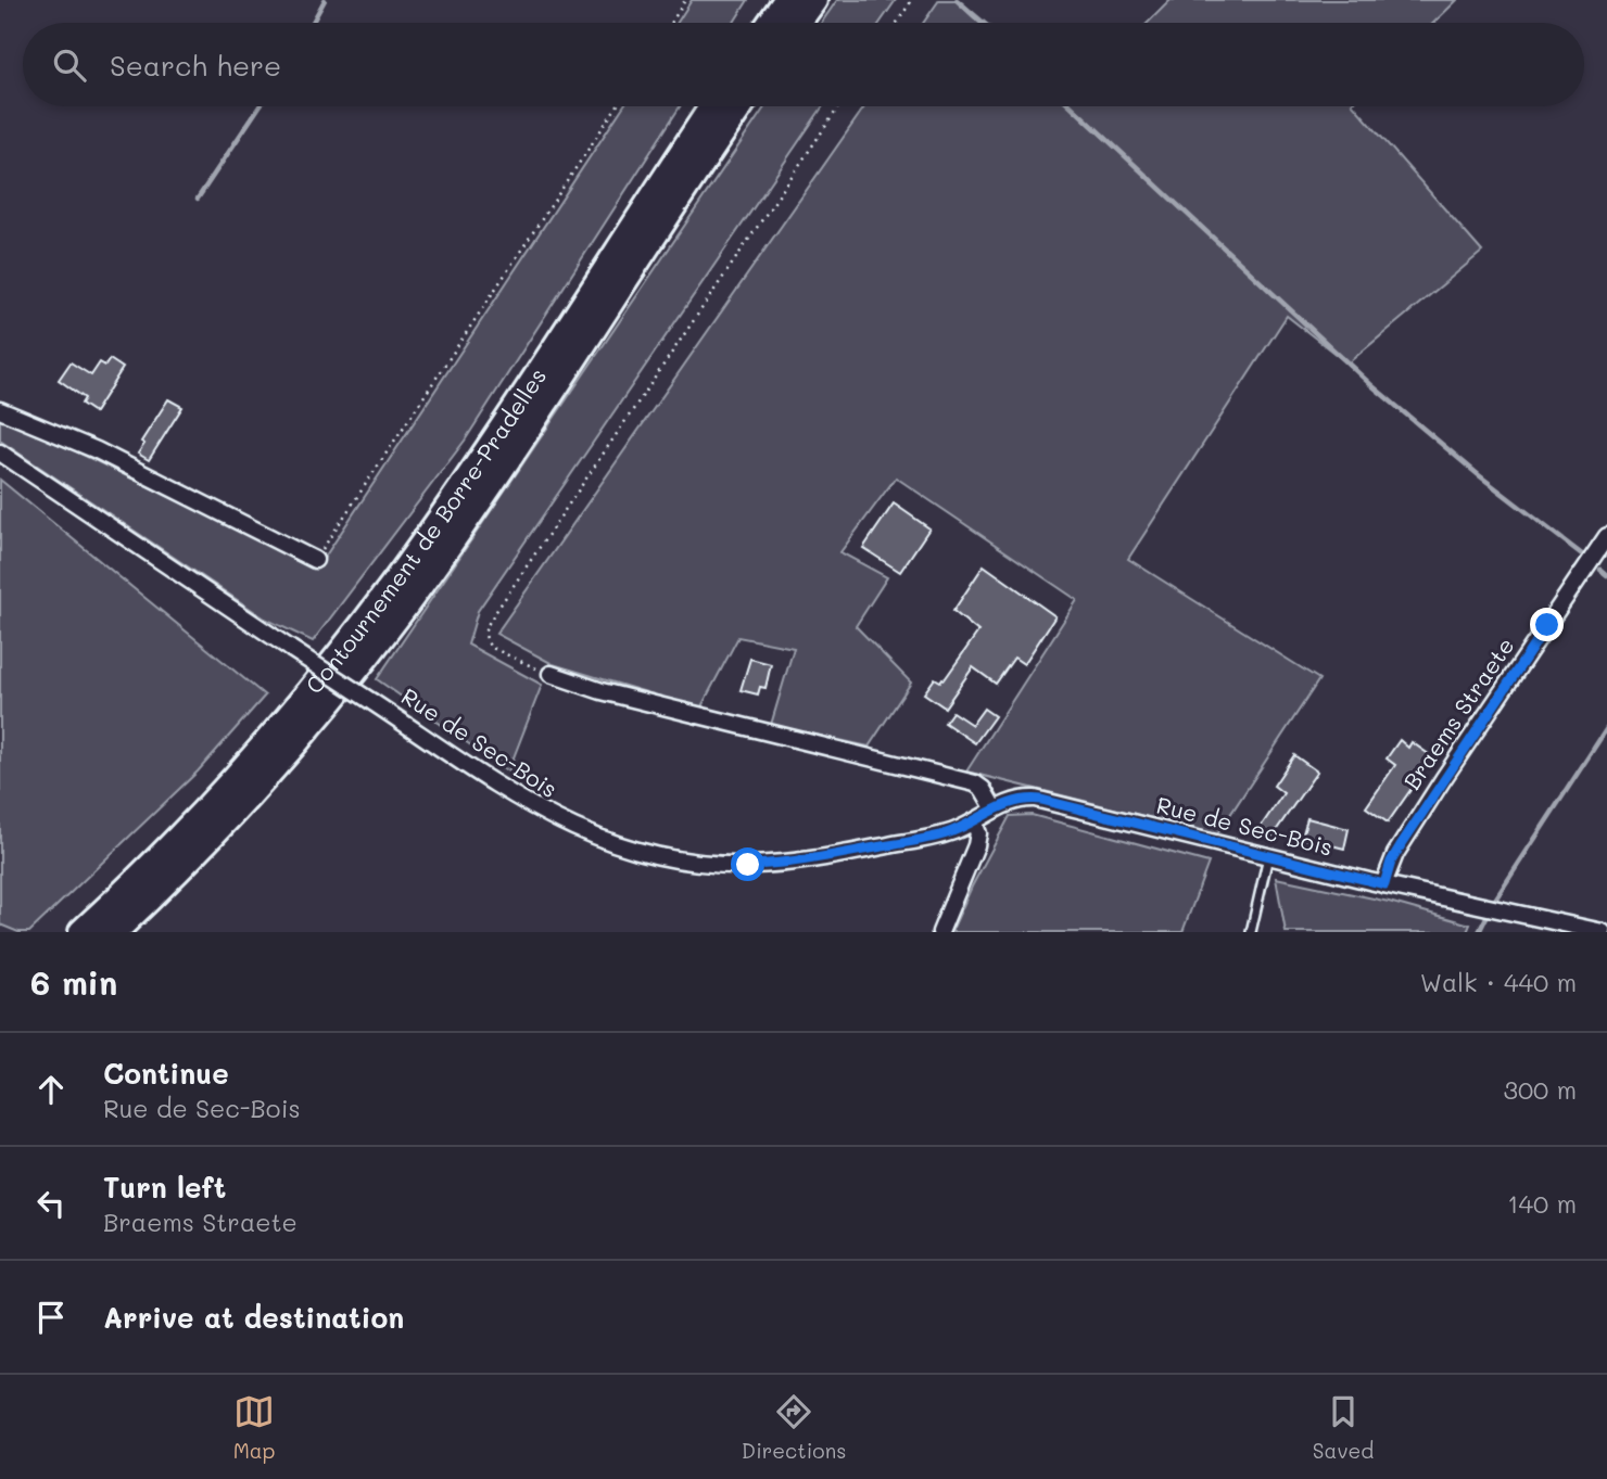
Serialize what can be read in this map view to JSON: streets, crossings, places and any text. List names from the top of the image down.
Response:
{
  "streets": {
    "highway": ["Contournement de Borre-Pradelles"],
    "street": ["Braems Straete", "Rue de Sec-Bois"]
  },
  "crossings": [
    ["Braems Straete", "Rue de Sec-Bois"]
  ],
  "page": {
    "search": "Search here",
    "heading": ["6 min", "Walk · 440 m"],
    "list": [
      ["Continue", "Rue de Sec-Bois", "300 m"],
      ["Turn left", "Braems Straete", "140 m"],
      "Arrive at destination"
    ],
    "nav": ["Map", "Directions", "Saved"]
  }
}
